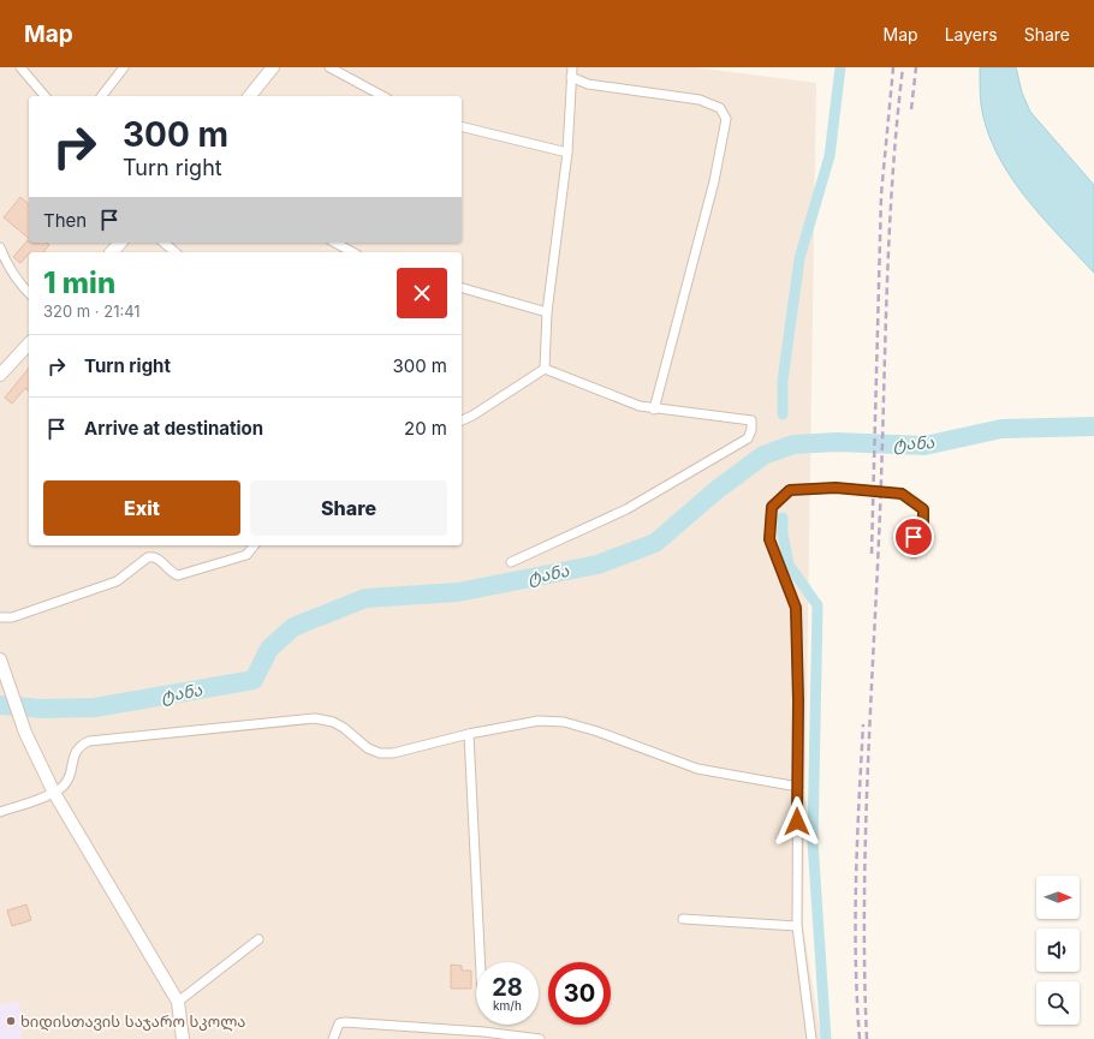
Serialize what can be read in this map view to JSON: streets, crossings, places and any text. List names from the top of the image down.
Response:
{
  "water": ["ტანა"],
  "places": ["ხიდისთავის საჯარო სკოლა"],
  "north": "right",
  "page": {
    "header": "Map",
    "nav": ["Map", "Layers", "Share"],
    "turn": ["300 m", "Turn right"],
    "then": "Then",
    "heading": ["1 min", "320 m · 21:41"],
    "list": [
      {
        "name": "Turn right",
        "value": "300 m"
      },
      {
        "name": "Arrive at destination",
        "value": "20 m"
      }
    ],
    "buttons": ["Exit", "Share"],
    "speed": "28 km/h",
    "limit": "30"
  }
}
